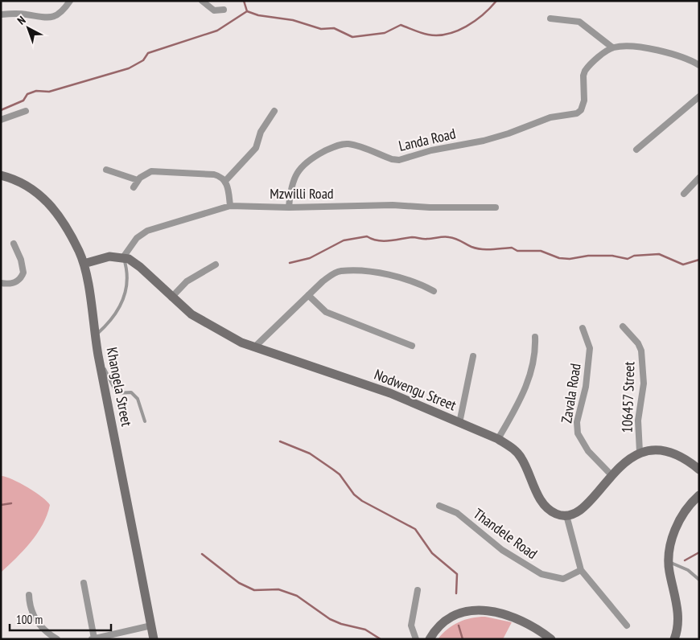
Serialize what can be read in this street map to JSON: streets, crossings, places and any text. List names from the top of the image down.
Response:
{
  "streets": {
    "street": [
      "Landa Road",
      "Mzwilli Road",
      "Khangela Street",
      "Nodwengu Street",
      "Zavala Road",
      "106457 Street",
      "Thandele Road"
    ]
  },
  "crossings": [
    ["Landa Road", "Mzwilli Road"],
    ["Mzwilli Road", "Nodwengu Street"]
  ],
  "scale_bar": "100 m",
  "north": "top left"
}
